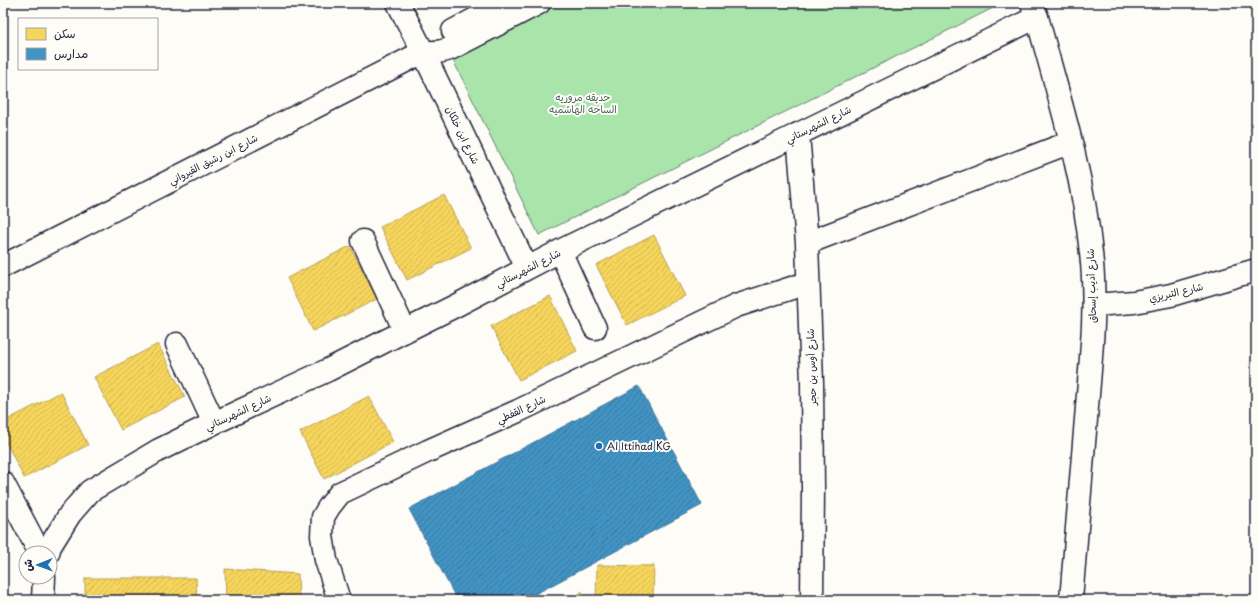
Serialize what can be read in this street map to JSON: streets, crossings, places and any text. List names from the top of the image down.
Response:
{
  "streets": {
    "street": [
      "شارع الشهرستاني",
      "شارع ابن خلكان",
      "شارع ابن رشيق القيرواني",
      "شارع أديب إسحاق",
      "شارع التبريزي",
      "شارع أوس بن حجر",
      "شارع القفطي"
    ]
  },
  "crossings": [
    ["شارع الشهرستاني", "شارع ابن خلكان"],
    ["شارع الشهرستاني", "شارع أديب إسحاق"],
    ["شارع الشهرستاني", "شارع أوس بن حجر"],
    ["شارع ابن خلكان", "شارع ابن رشيق القيرواني"],
    ["شارع أديب إسحاق", "شارع التبريزي"],
    ["شارع أوس بن حجر", "شارع القفطي"]
  ],
  "parks": ["حديقه مروريه الساحه الهاشميه"],
  "places": ["Al Ittihad KG"],
  "legend": ["سكن", "مدارس"],
  "north": "left"
}
